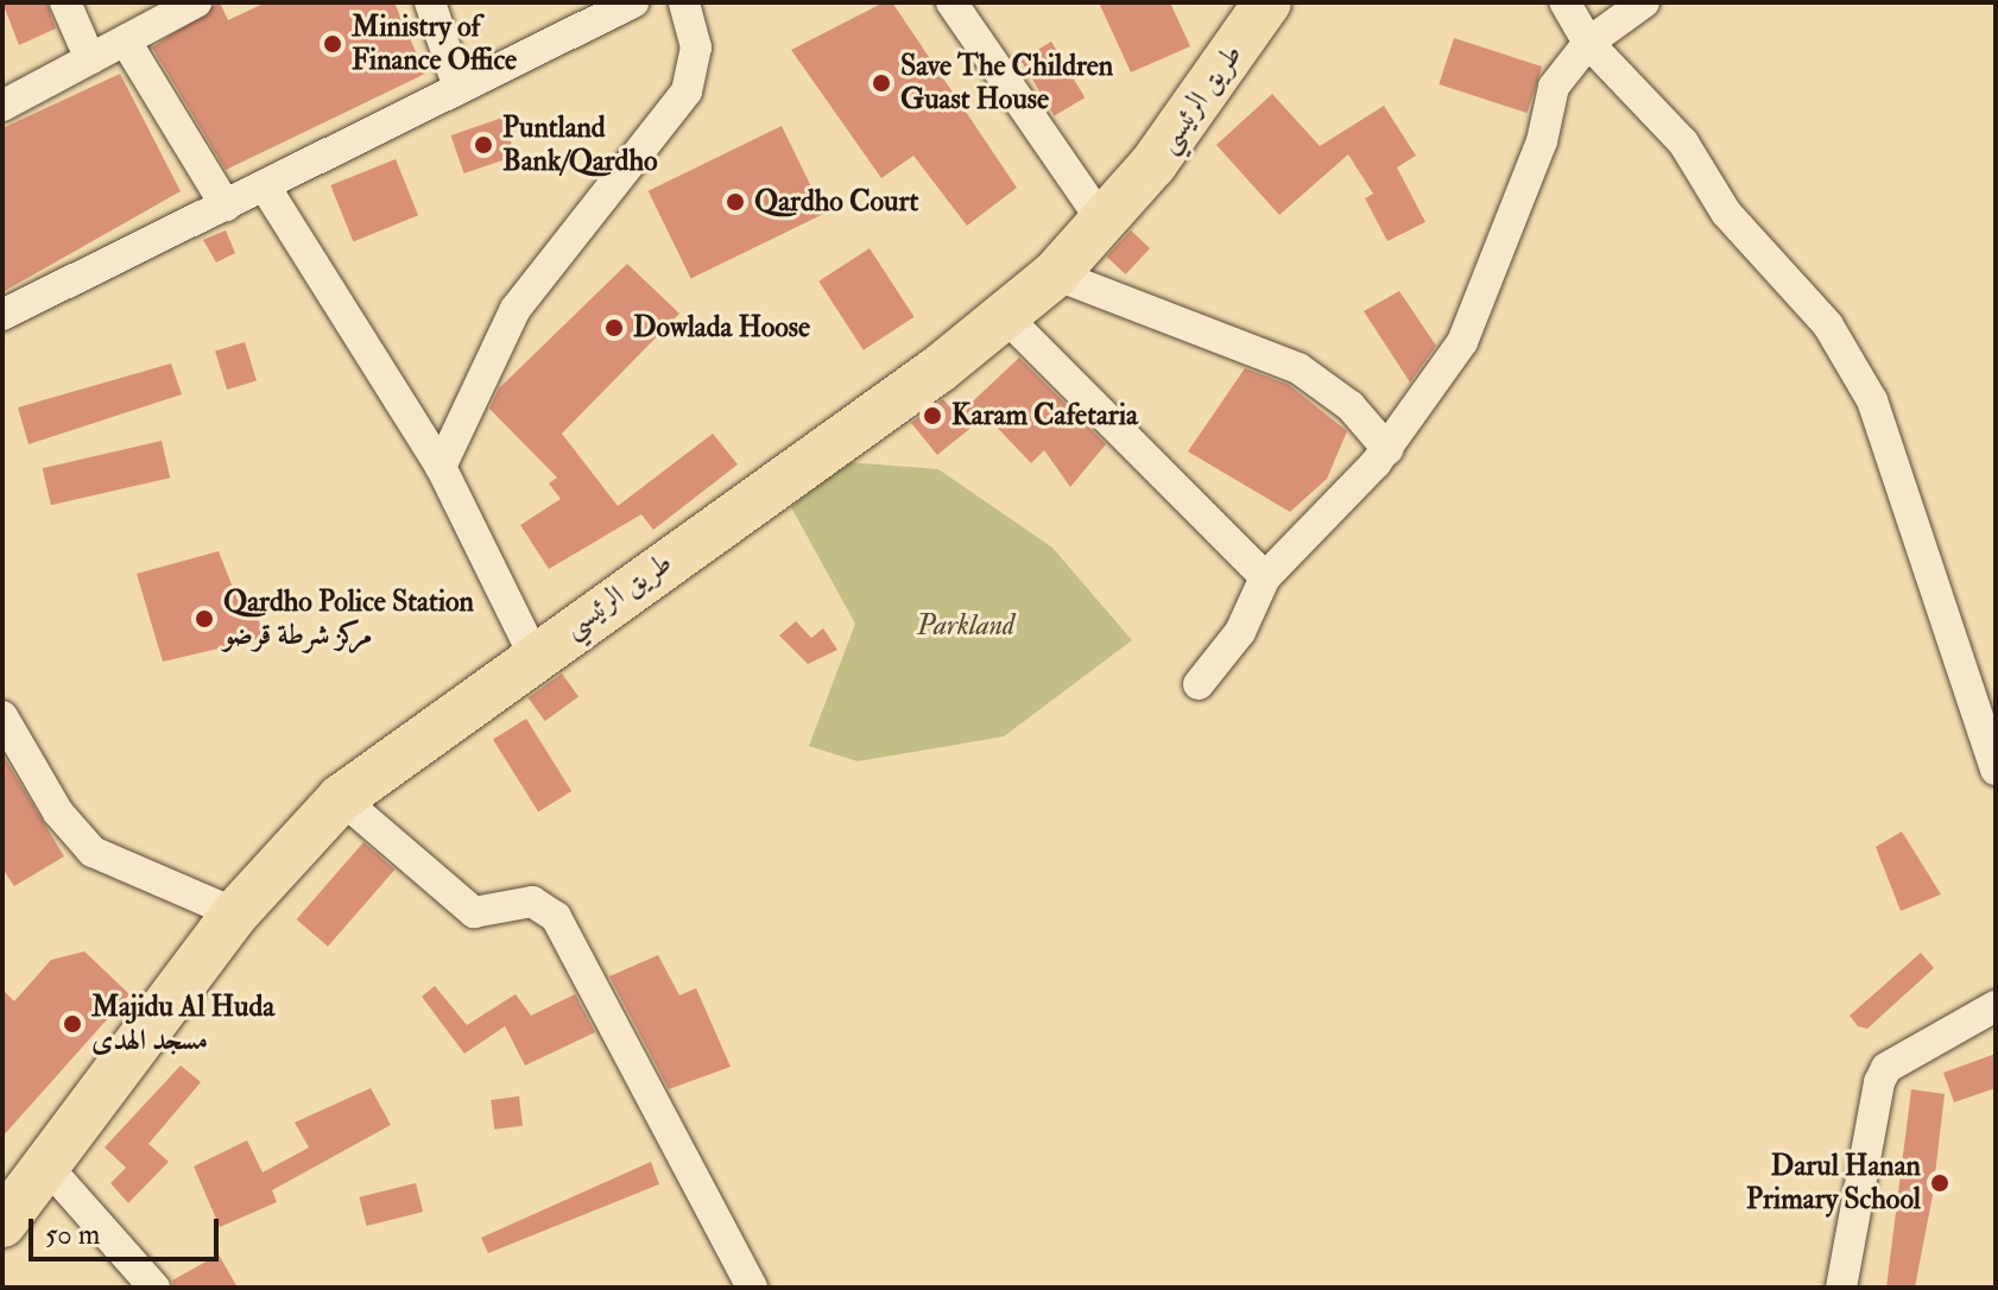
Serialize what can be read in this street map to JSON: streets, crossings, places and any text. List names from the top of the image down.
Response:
{
  "streets": {
    "main road": ["طريق الرئيسي"]
  },
  "parks": ["Parkland"],
  "places": [
    "Ministry of Finance Office",
    "Save The Children Guast House",
    "Puntland Bank/Qardho",
    "Qardho Court",
    "Dowlada Hoose",
    "Karam Cafetaria",
    "Qardho Police Station مركز شرطة قرضو",
    "Majidu Al Huda مسجد الهدى",
    "Darul Hanan Primary School"
  ],
  "scale_bar": "50 m"
}
